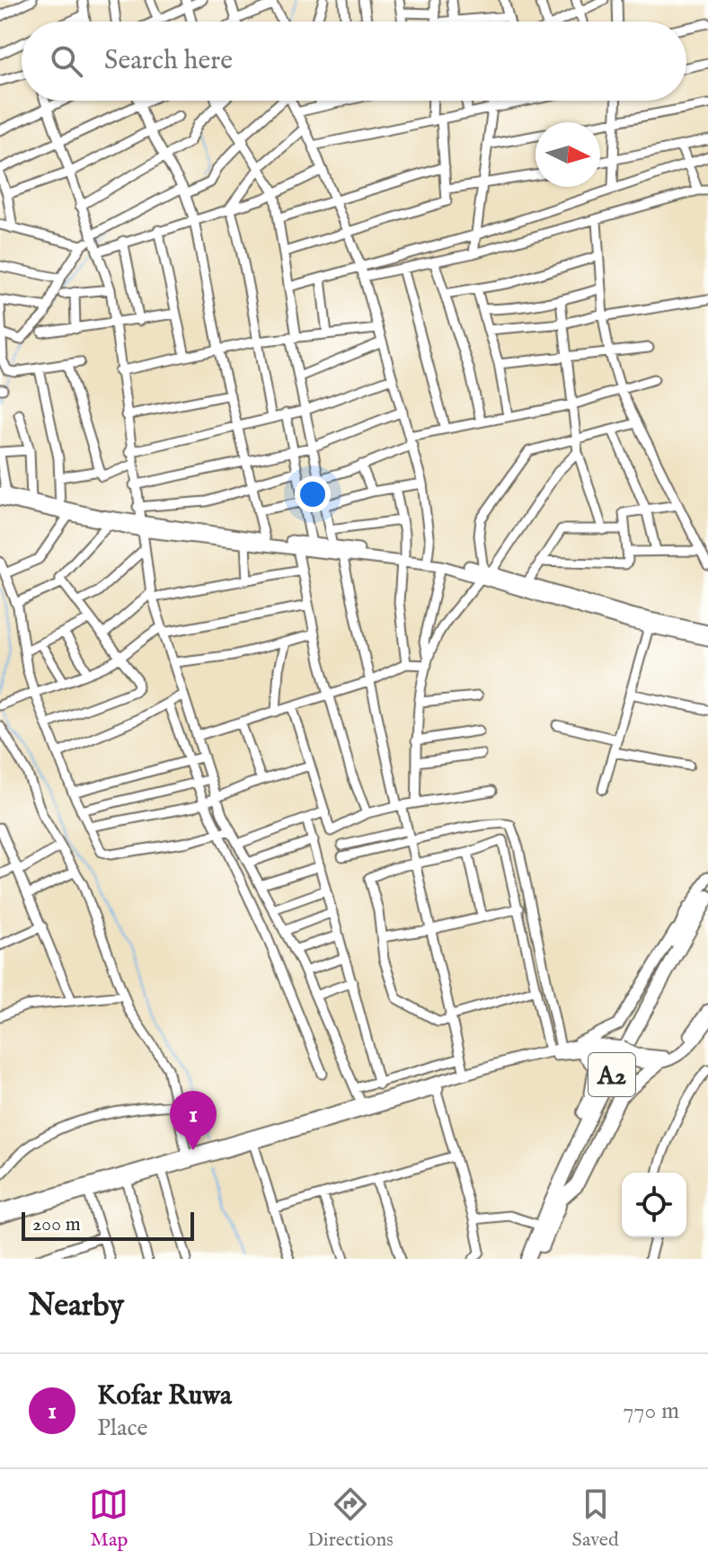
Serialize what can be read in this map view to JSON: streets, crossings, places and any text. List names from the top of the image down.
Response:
{
  "streets": {
    "highway": ["A2"]
  },
  "scale_bar": "200 m",
  "north": "right",
  "page": {
    "search": "Search here",
    "pins": "1",
    "scale": "200 m",
    "heading": "Nearby",
    "list": [
      {
        "mark": "1",
        "name": "Kofar Ruwa",
        "note": "Place",
        "value": "770 m"
      }
    ],
    "nav": ["Map", "Directions", "Saved"]
  }
}
